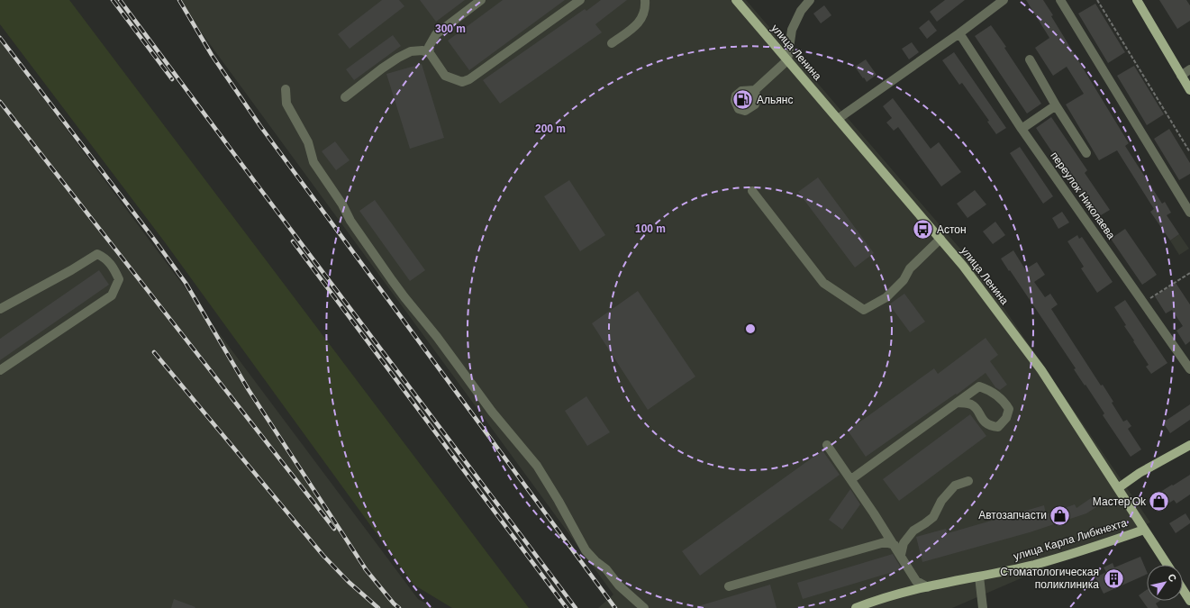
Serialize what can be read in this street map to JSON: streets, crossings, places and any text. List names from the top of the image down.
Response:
{
  "streets": {
    "main road": ["улица Ленина", "улица Карла Либкнехта"],
    "street": ["переулок Николаева"]
  },
  "crossings": [
    ["улица Ленина", "улица Карла Либкнехта"]
  ],
  "places": {
    "fuel station": ["Альянс"],
    "bus stop": ["Астон"],
    "shop": ["Мастер'Ok", "Автозапчасти"],
    "building": ["Стоматологическая поликлиника"]
  },
  "north": "top right",
  "rings": ["300 m", "200 m", "100 m"]
}
